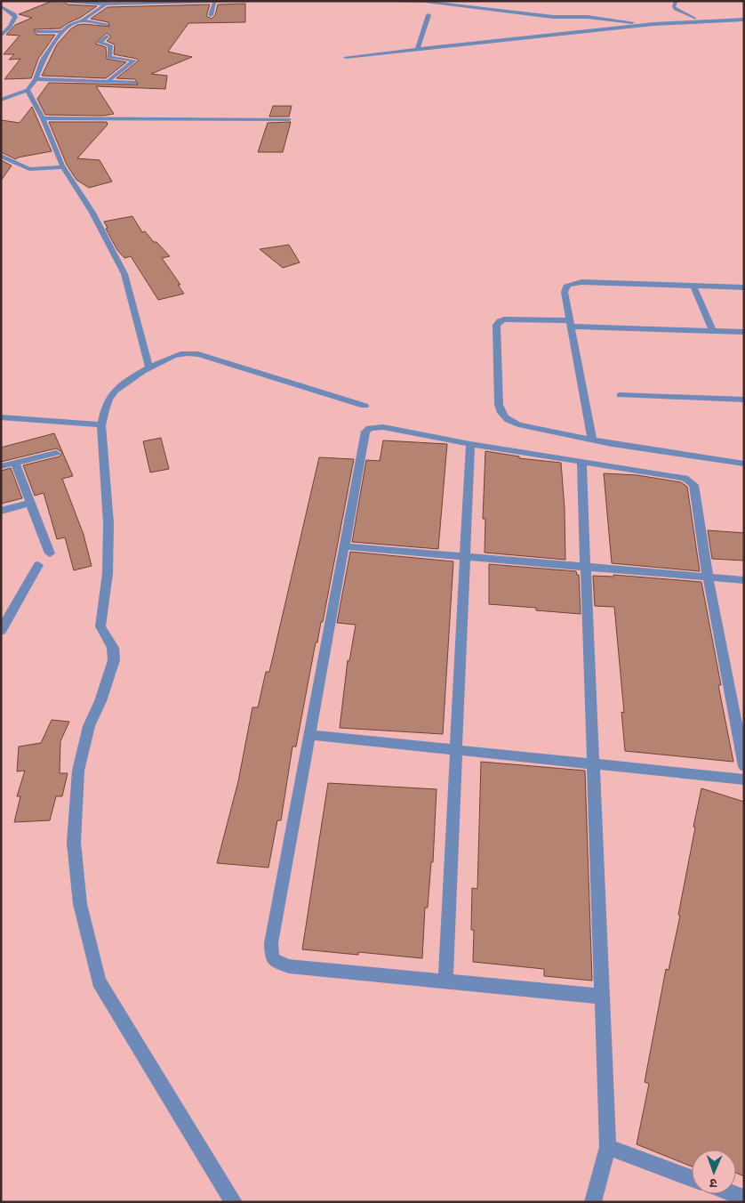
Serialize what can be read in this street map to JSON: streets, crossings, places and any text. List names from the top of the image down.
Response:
{
  "north": "bottom"
}
